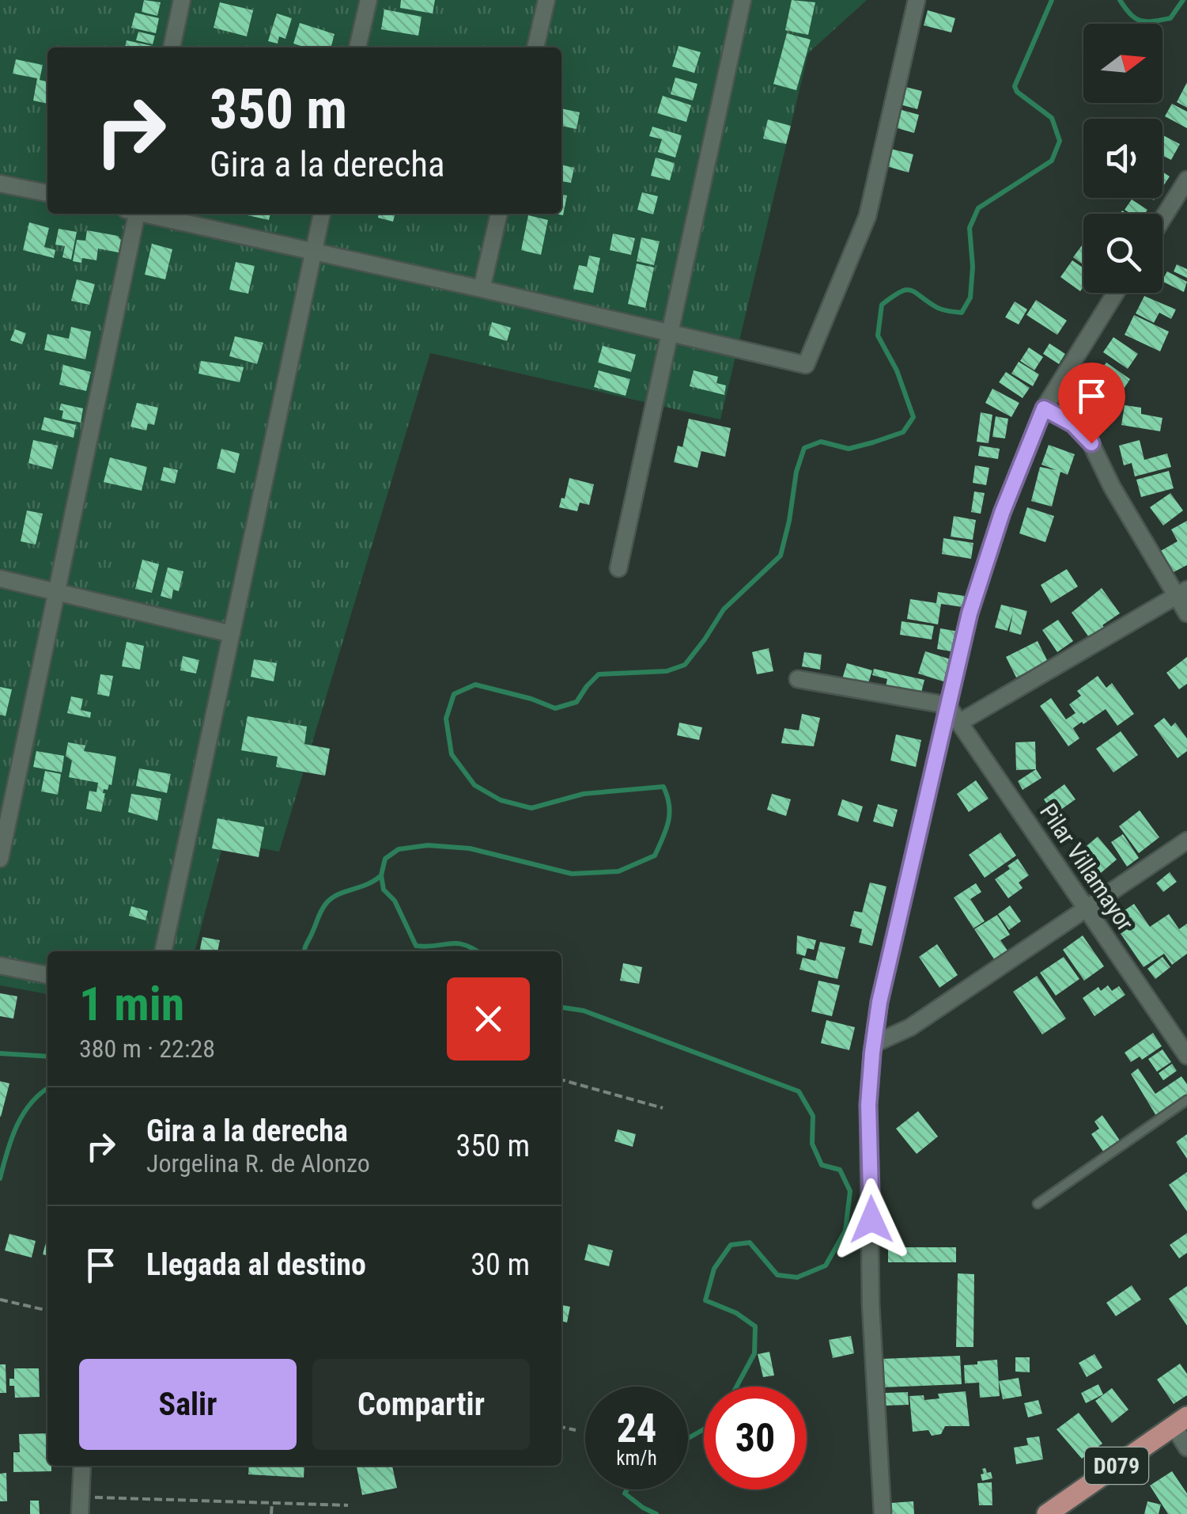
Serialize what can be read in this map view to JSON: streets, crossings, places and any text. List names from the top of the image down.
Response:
{
  "streets": {
    "main road": ["D079"],
    "street": ["Pilar Villamayor"]
  },
  "north": "right",
  "page": {
    "turn": ["350 m", "Gira a la derecha"],
    "heading": ["1 min", "380 m · 22:28"],
    "list": [
      {
        "name": "Gira a la derecha",
        "note": "Jorgelina R. de Alonzo",
        "value": "350 m"
      },
      {
        "name": "Llegada al destino",
        "value": "30 m"
      }
    ],
    "buttons": ["Salir", "Compartir"],
    "speed": "24 km/h",
    "limit": "30"
  }
}
